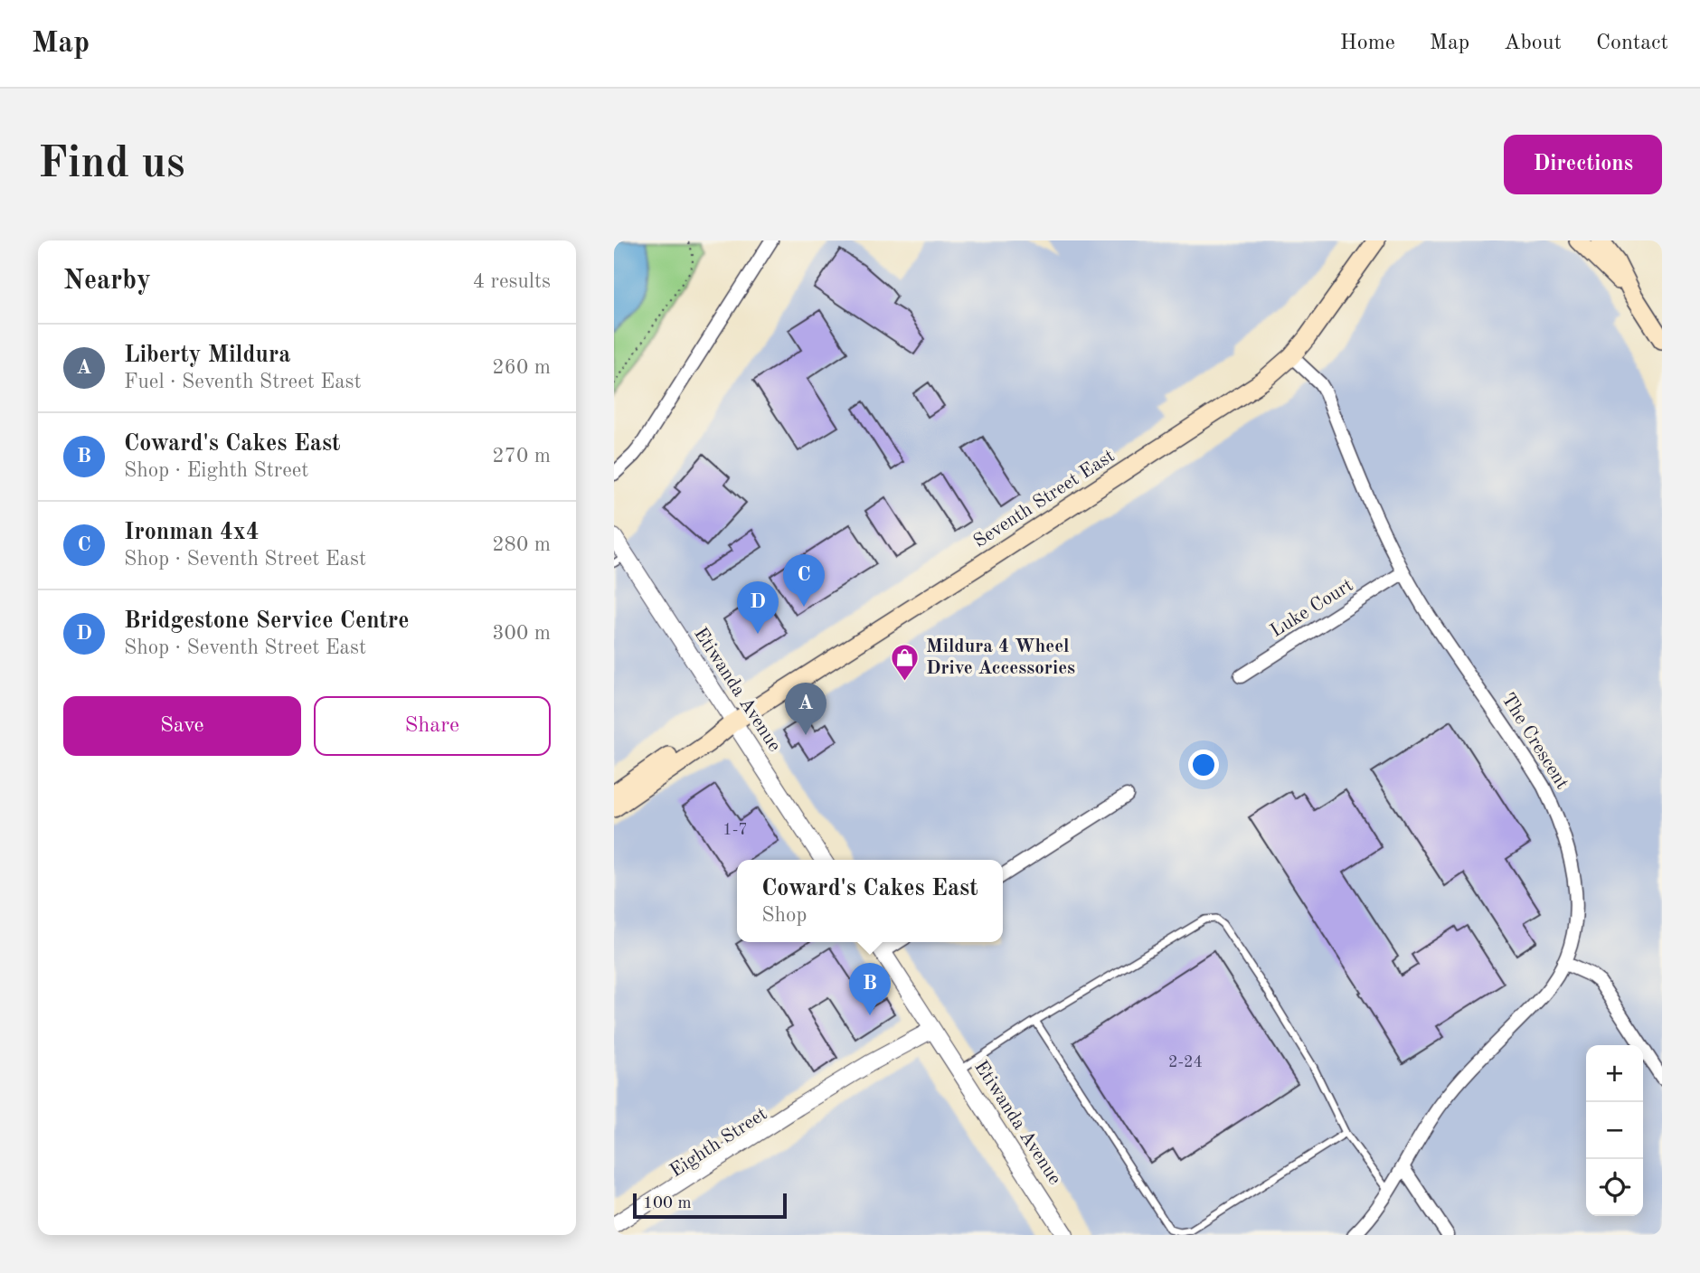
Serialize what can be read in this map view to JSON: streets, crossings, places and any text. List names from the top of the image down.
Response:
{
  "streets": {
    "main road": ["Seventh Street East"],
    "street": [
      "Luke Court",
      "Etiwanda Avenue",
      "The Crescent",
      "Eighth Street"
    ]
  },
  "crossings": [
    ["Seventh Street East", "Etiwanda Avenue"],
    ["Seventh Street East", "The Crescent"],
    ["Luke Court", "The Crescent"],
    ["Etiwanda Avenue", "Eighth Street"]
  ],
  "places": {
    "shop": ["Mildura 4 Wheel Drive Accessories"]
  },
  "house_numbers": ["1-7", "2-24"],
  "scale_bar": "100 m",
  "page": {
    "header": "Map",
    "nav": [
      "Home",
      "Map",
      "About",
      "Contact"
    ],
    "buttons": [
      "Directions",
      ["Save", "Share"]
    ],
    "title": "Find us",
    "heading": ["Nearby", "4 results"],
    "list": [
      {
        "mark": "A",
        "name": "Liberty Mildura",
        "note": "Fuel · Seventh Street East",
        "value": "260 m"
      },
      {
        "mark": "B",
        "name": "Coward's Cakes East",
        "note": "Shop · Eighth Street",
        "value": "270 m"
      },
      {
        "mark": "C",
        "name": "Ironman 4x4",
        "note": "Shop · Seventh Street East",
        "value": "280 m"
      },
      {
        "mark": "D",
        "name": "Bridgestone Service Centre",
        "note": "Shop · Seventh Street East",
        "value": "300 m"
      }
    ],
    "pins": [
      "C",
      "D",
      "A",
      "B"
    ],
    "popup": ["Coward's Cakes East", "Shop"],
    "map_buttons": ["+", "−"],
    "scale": "100 m"
  }
}
